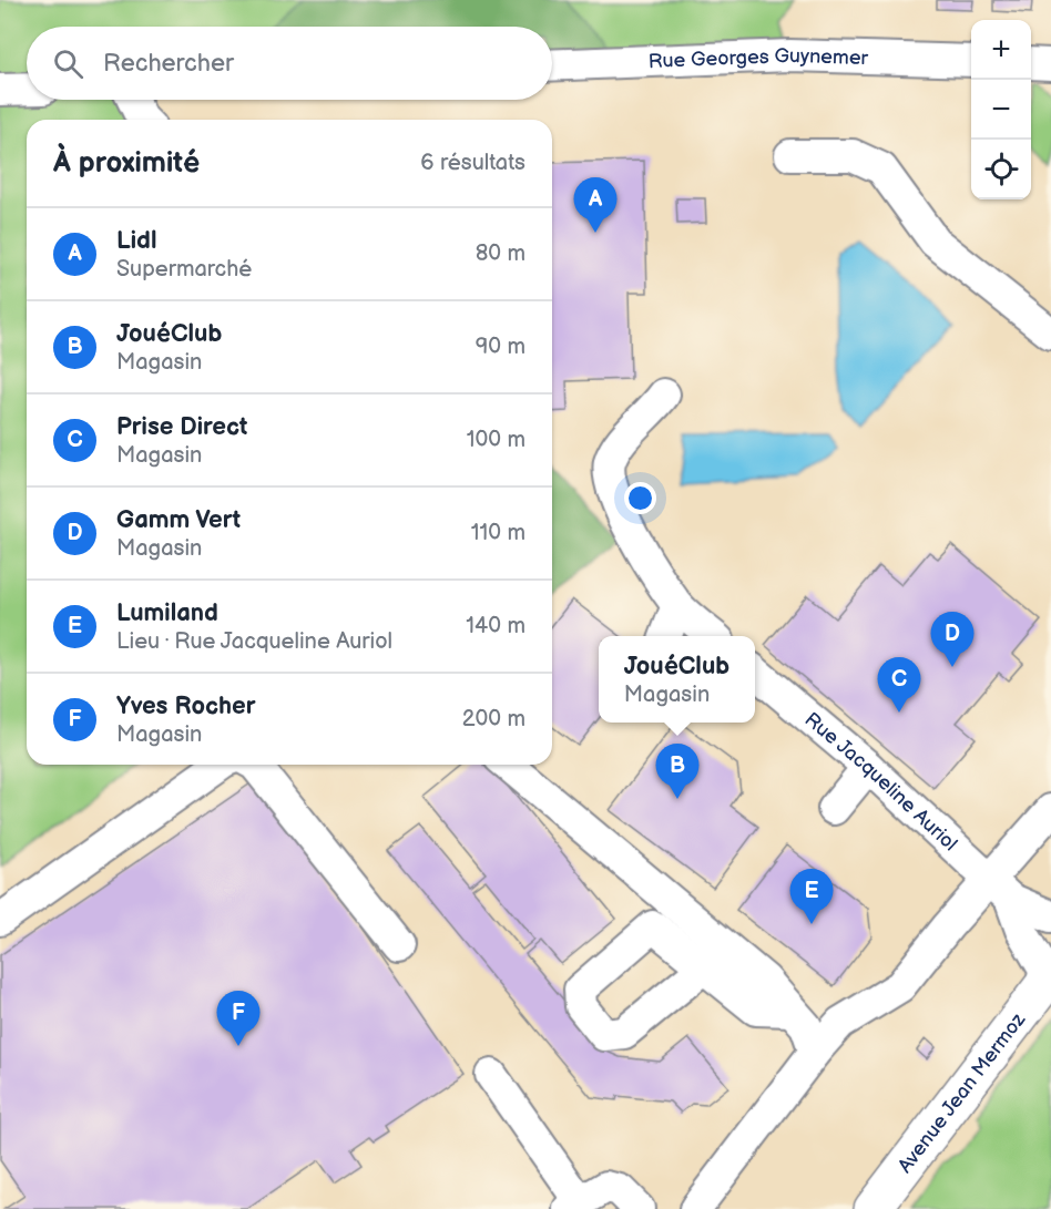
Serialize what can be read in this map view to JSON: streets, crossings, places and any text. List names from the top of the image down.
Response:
{
  "streets": {
    "main road": ["Avenue Jean Mermoz"],
    "street": ["Rue Georges Guynemer", "Rue Jacqueline Auriol"]
  },
  "page": {
    "map_buttons": ["+", "−"],
    "search": "Rechercher",
    "heading": ["À proximité", "6 résultats"],
    "pins": [
      "A",
      "D",
      "C",
      "B",
      "E",
      "F"
    ],
    "list": [
      {
        "mark": "A",
        "name": "Lidl",
        "note": "Supermarché",
        "value": "80 m"
      },
      {
        "mark": "B",
        "name": "JouéClub",
        "note": "Magasin",
        "value": "90 m"
      },
      {
        "mark": "C",
        "name": "Prise Direct",
        "note": "Magasin",
        "value": "100 m"
      },
      {
        "mark": "D",
        "name": "Gamm Vert",
        "note": "Magasin",
        "value": "110 m"
      },
      {
        "mark": "E",
        "name": "Lumiland",
        "note": "Lieu · Rue Jacqueline Auriol",
        "value": "140 m"
      },
      {
        "mark": "F",
        "name": "Yves Rocher",
        "note": "Magasin",
        "value": "200 m"
      }
    ],
    "popup": ["JouéClub", "Magasin"]
  }
}
